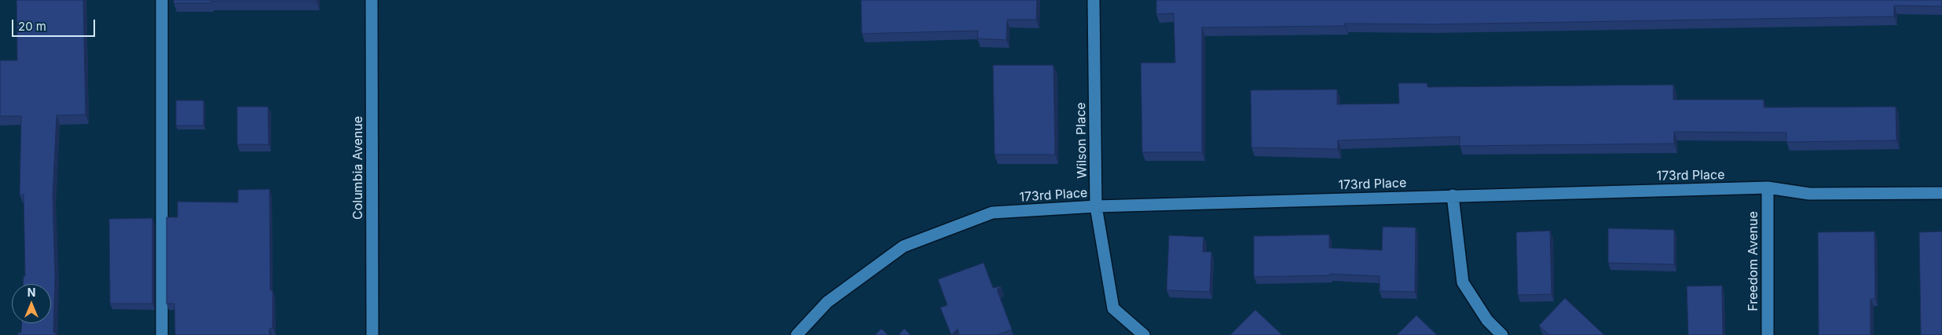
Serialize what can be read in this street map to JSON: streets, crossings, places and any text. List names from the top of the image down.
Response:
{
  "streets": {
    "street": [
      "Wilson Place",
      "Columbia Avenue",
      "173rd Place",
      "Freedom Avenue"
    ]
  },
  "crossings": [
    ["Wilson Place", "173rd Place"],
    ["173rd Place", "Freedom Avenue"]
  ],
  "scale_bar": "20 m",
  "north": "top"
}
